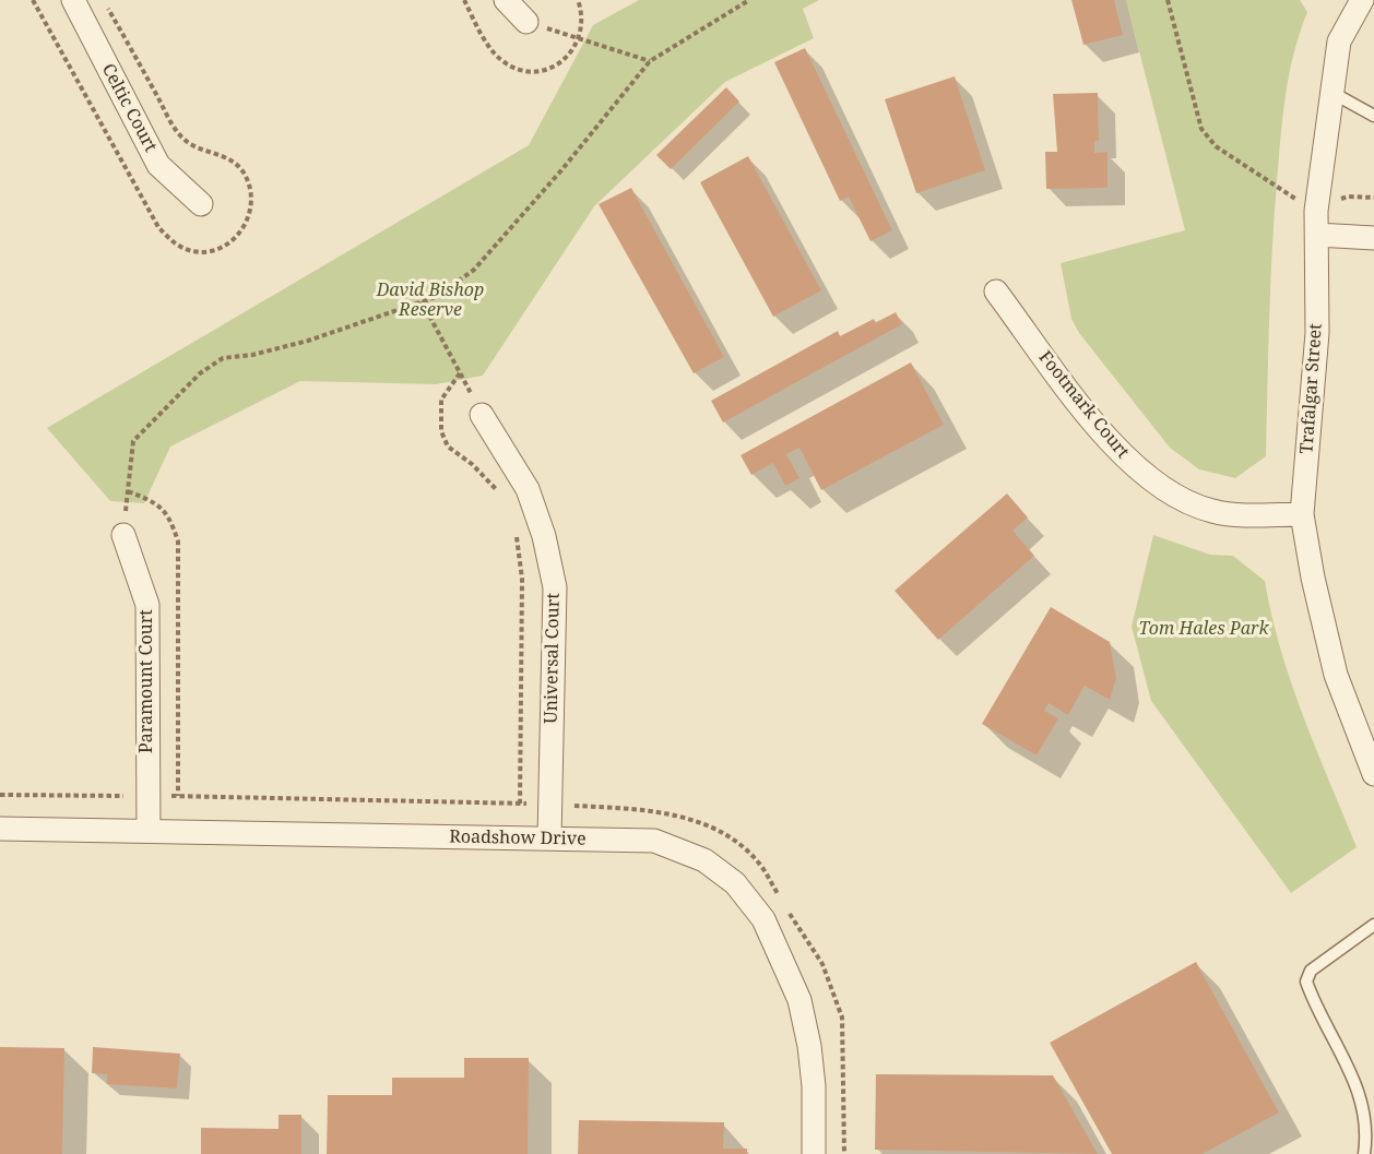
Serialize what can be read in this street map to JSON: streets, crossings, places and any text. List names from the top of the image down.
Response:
{
  "streets": {
    "street": [
      "Celtic Court",
      "Trafalgar Street",
      "Footmark Court",
      "Universal Court",
      "Paramount Court",
      "Roadshow Drive"
    ]
  },
  "crossings": [
    ["Trafalgar Street", "Footmark Court"],
    ["Universal Court", "Roadshow Drive"],
    ["Paramount Court", "Roadshow Drive"]
  ],
  "parks": ["David Bishop Reserve", "Tom Hales Park"]
}
